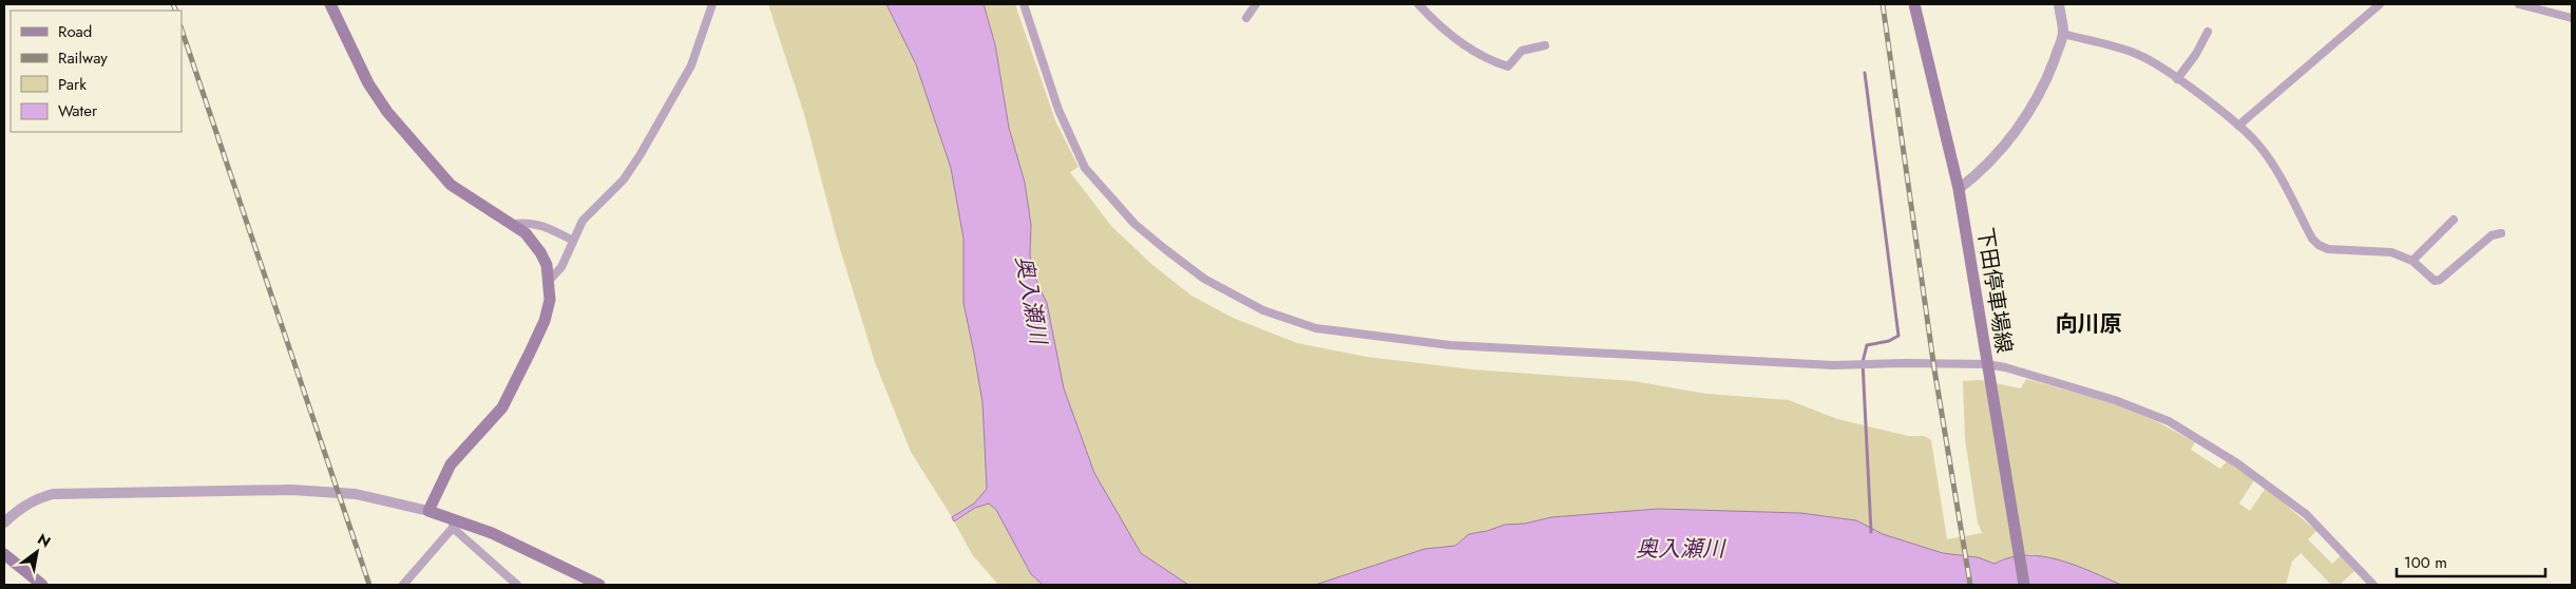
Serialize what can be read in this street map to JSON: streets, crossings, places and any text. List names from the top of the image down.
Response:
{
  "streets": {
    "main road": ["下田停車場線"]
  },
  "districts": ["向川原"],
  "water": ["奥入瀬川"],
  "legend": [
    "Road",
    "Railway",
    "Park",
    "Water"
  ],
  "scale_bar": "100 m",
  "north": "top right"
}
